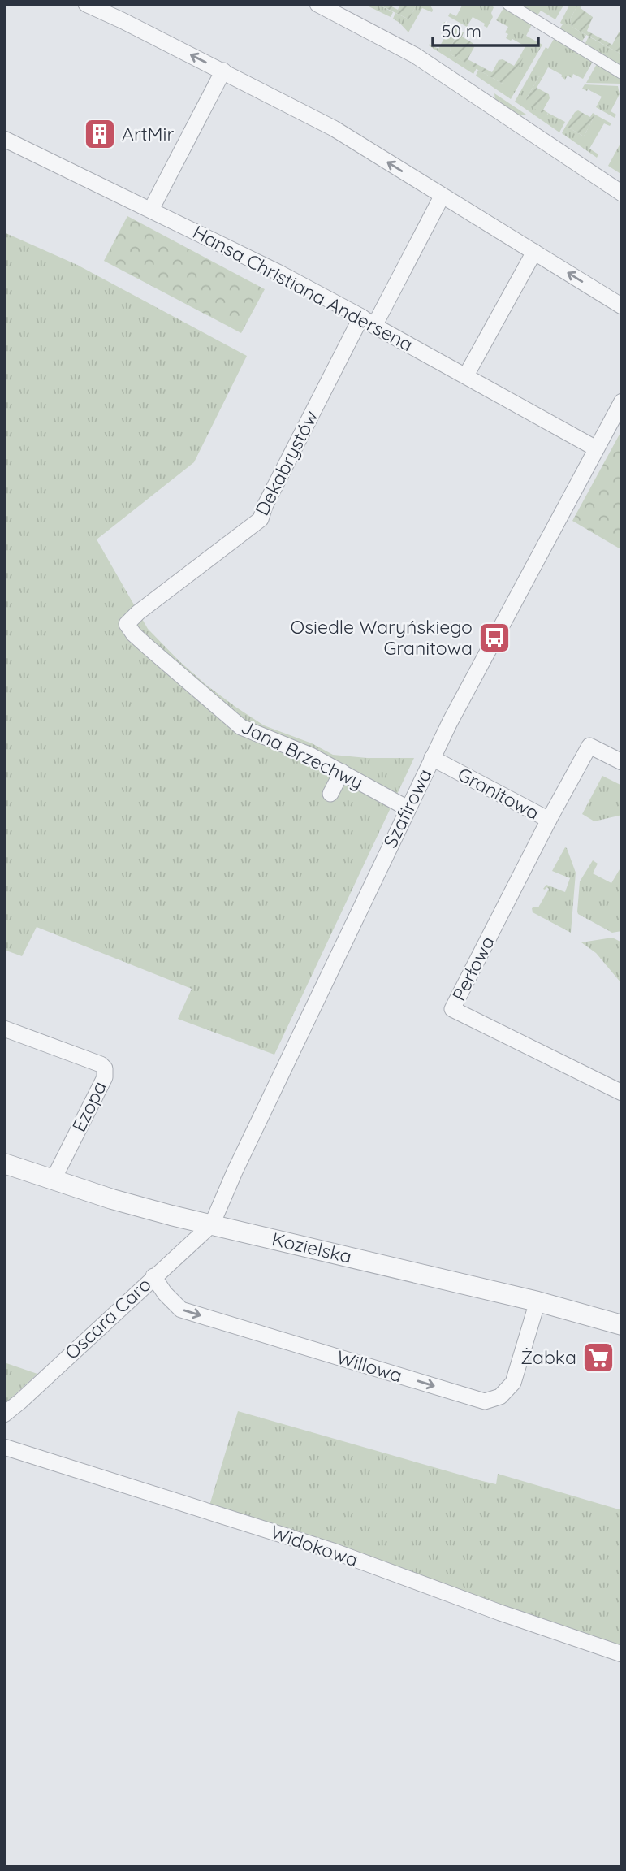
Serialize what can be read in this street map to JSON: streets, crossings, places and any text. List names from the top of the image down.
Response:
{
  "streets": {
    "street": [
      "Hansa Christiana Andersena",
      "Dekabrystów",
      "Jana Brzechwy",
      "Granitowa",
      "Szafirowa",
      "Perłowa",
      "Ezopa",
      "Kozielska",
      "Oscara Caro",
      "Willowa",
      "Widokowa"
    ]
  },
  "crossings": [
    ["Hansa Christiana Andersena", "Dekabrystów"],
    ["Hansa Christiana Andersena", "Szafirowa"],
    ["Dekabrystów", "Jana Brzechwy"],
    ["Jana Brzechwy", "Szafirowa"],
    ["Granitowa", "Szafirowa"],
    ["Granitowa", "Perłowa"],
    ["Szafirowa", "Kozielska"],
    ["Szafirowa", "Oscara Caro"],
    ["Ezopa", "Kozielska"],
    ["Kozielska", "Oscara Caro"],
    ["Kozielska", "Willowa"],
    ["Oscara Caro", "Willowa"]
  ],
  "one_way": ["Willowa"],
  "places": {
    "building": ["ArtMir"],
    "bus stop": ["Osiedle Waryńskiego Granitowa"],
    "supermarket": ["Żabka"]
  },
  "scale_bar": "50 m"
}
